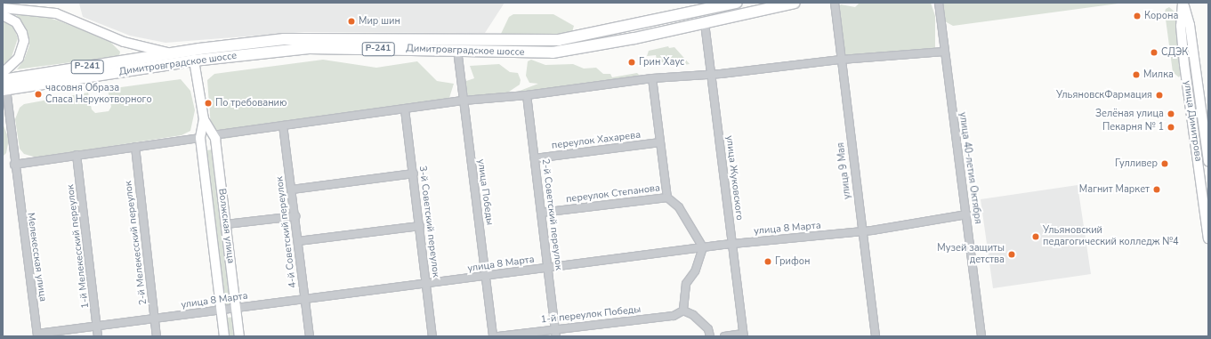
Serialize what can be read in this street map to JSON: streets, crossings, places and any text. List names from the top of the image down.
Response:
{
  "streets": {
    "highway": ["Р-241", "Димитровградское шоссе", "Волжская улица"],
    "main road": ["улица Димитрова"],
    "street": [
      "переулок Хахарева",
      "улица 40-летия Октября",
      "улица 9 Мая",
      "улица Жуковского",
      "улица Победы",
      "переулок Степанова",
      "2-й Советский переулок",
      "3-й Советский переулок",
      "улица 8 Марта",
      "4-й Советский переулок",
      "2-й Мелекесский переулок",
      "1-й Мелекесский переулок",
      "Мелекесская улица",
      "1-й переулок Победы"
    ]
  },
  "crossings": [
    ["Димитровградское шоссе", "улица Жуковского"],
    ["Димитровградское шоссе", "улица Победы"],
    ["Димитровградское шоссе", "Волжская улица"],
    ["Димитровградское шоссе", "Мелекесская улица"],
    ["переулок Хахарева", "2-й Советский переулок"],
    ["улица 40-летия Октября", "улица 8 Марта"],
    ["улица 9 Мая", "улица 8 Марта"],
    ["улица Жуковского", "улица 8 Марта"],
    ["улица Победы", "улица 8 Марта"],
    ["переулок Степанова", "2-й Советский переулок"],
    ["2-й Советский переулок", "улица 8 Марта"],
    ["2-й Советский переулок", "1-й переулок Победы"],
    ["3-й Советский переулок", "улица 8 Марта"],
    ["Волжская улица", "улица 8 Марта"],
    ["улица 8 Марта", "4-й Советский переулок"],
    ["улица 8 Марта", "2-й Мелекесский переулок"],
    ["улица 8 Марта", "1-й Мелекесский переулок"],
    ["улица 8 Марта", "Мелекесская улица"]
  ],
  "places": [
    "Корона",
    "Мир шин",
    "СДЭК",
    "Грин Хаус",
    "Милка",
    "часовня Образа Спаса Нерукотворного",
    "УльяновскФармация",
    "По требованию",
    "Зелёная улица",
    "Пекарня № 1",
    "Гулливер",
    "Магнит Маркет",
    "Ульяновский педагогический колледж №4",
    "Музей защиты детства",
    "Грифон"
  ]
}
